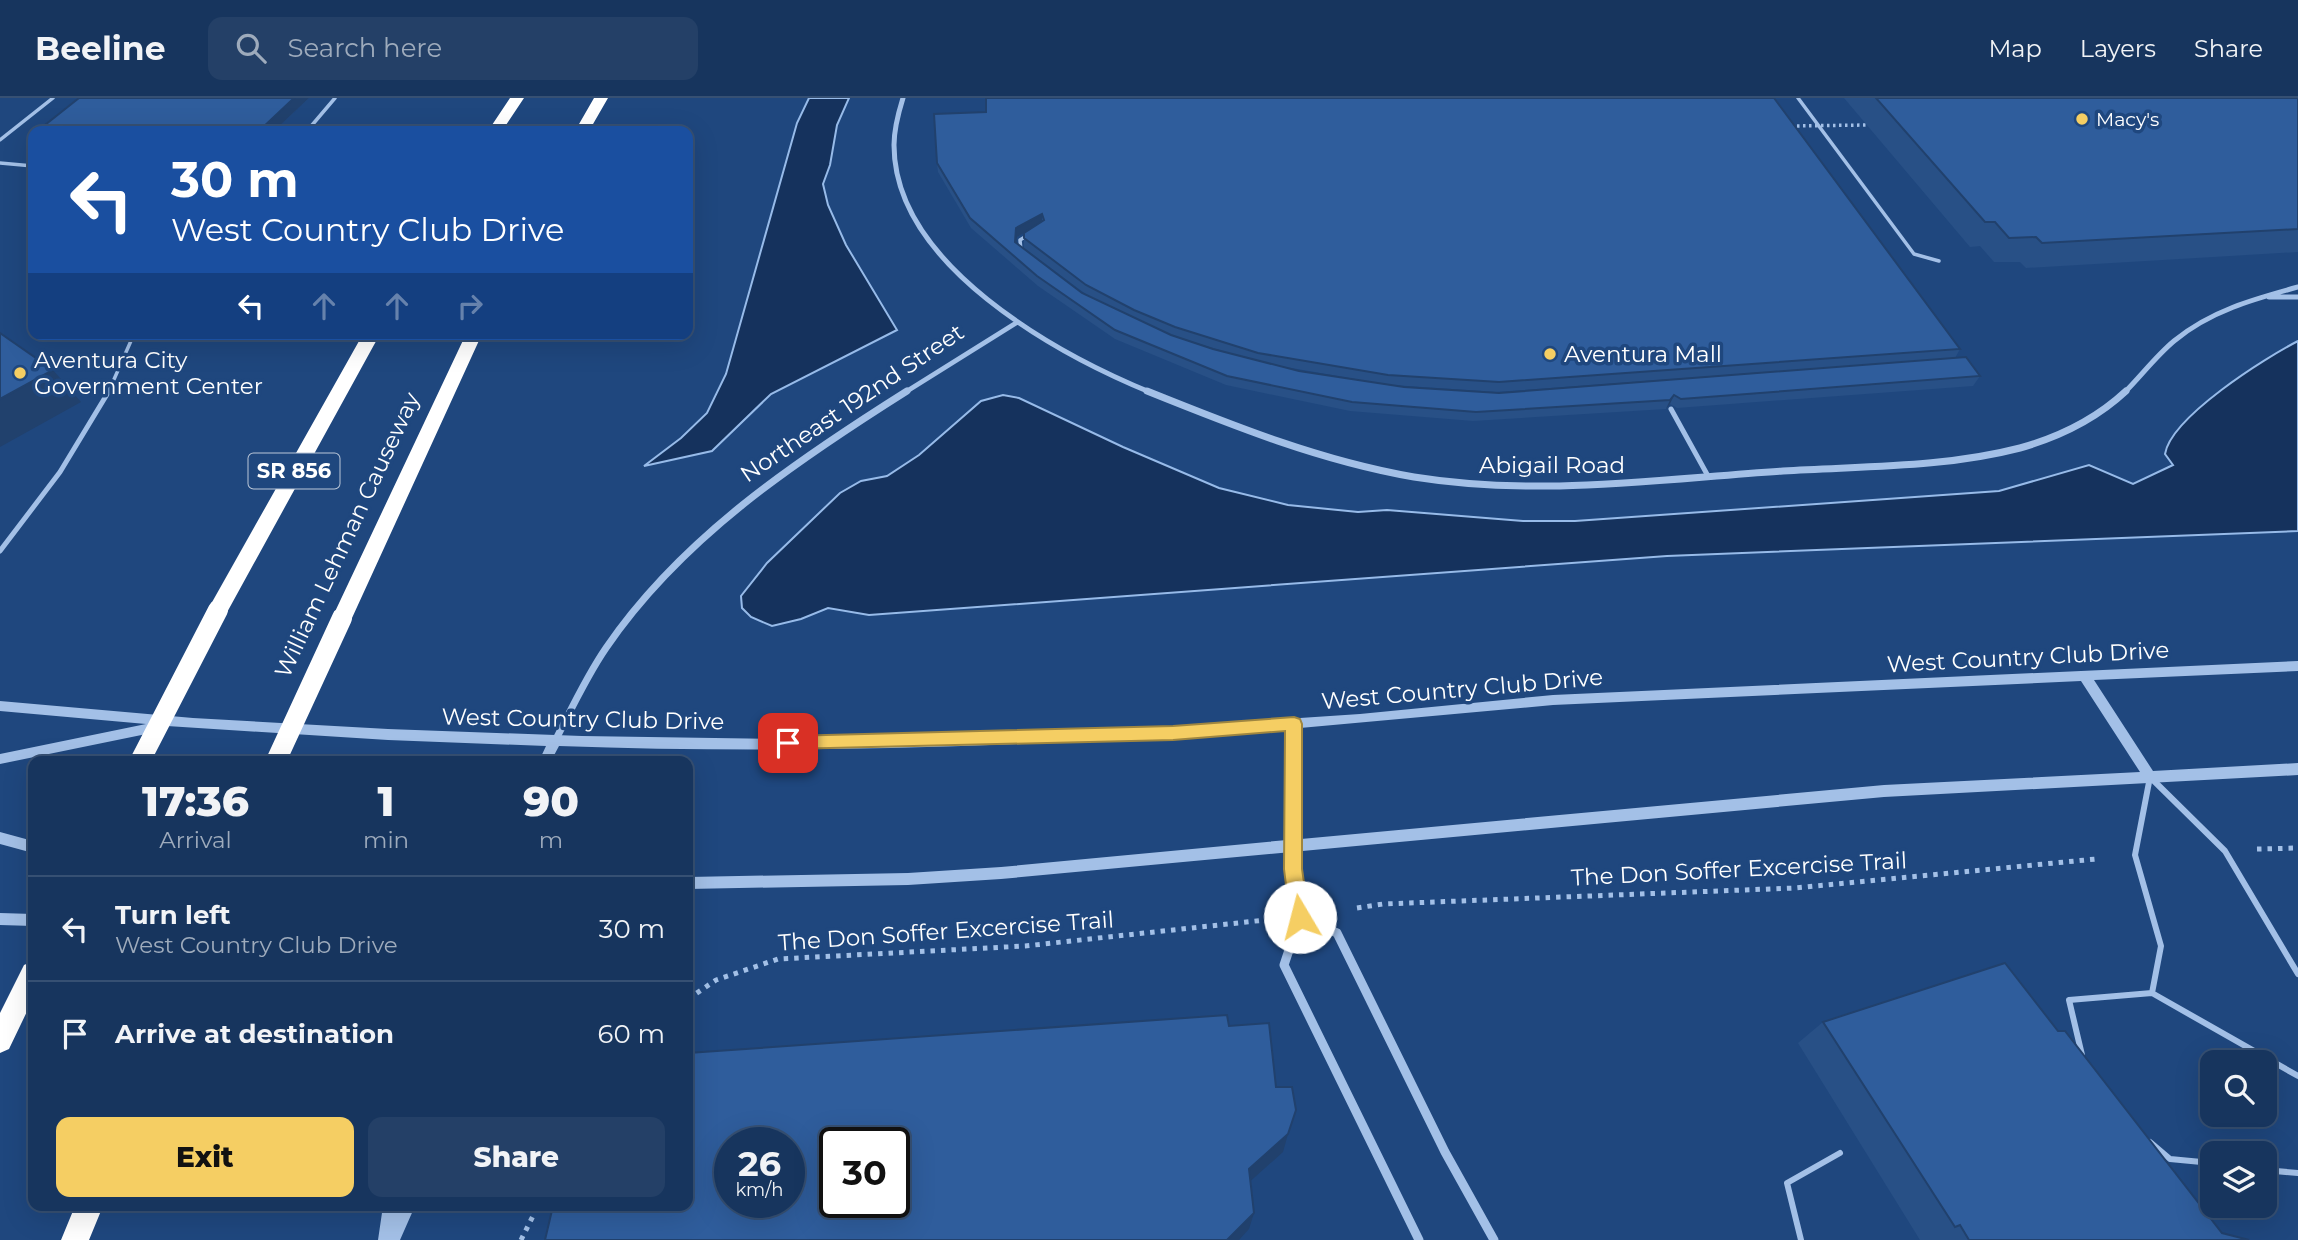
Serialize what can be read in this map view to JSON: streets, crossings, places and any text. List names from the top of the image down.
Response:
{
  "streets": {
    "highway": ["SR 856", "William Lehman Causeway"],
    "street": ["Northeast 192nd Street", "Abigail Road", "West Country Club Drive"],
    "path": ["The Don Soffer Excercise Trail"]
  },
  "crossings": [
    ["Northeast 192nd Street", "Abigail Road"],
    ["Northeast 192nd Street", "West Country Club Drive"]
  ],
  "places": ["Macy's", "Aventura Mall", "Aventura City Government Center"],
  "page": {
    "header": "Beeline",
    "search": "Search here",
    "nav": ["Map", "Layers", "Share"],
    "turn": ["30 m", "West Country Club Drive"],
    "eta": [
      "17:36",
      "Arrival",
      "1",
      "min",
      "90",
      "m"
    ],
    "list": [
      {
        "name": "Turn left",
        "note": "West Country Club Drive",
        "value": "30 m"
      },
      {
        "name": "Arrive at destination",
        "value": "60 m"
      }
    ],
    "buttons": ["Exit", "Share"],
    "speed": "26 km/h",
    "limit": "30"
  }
}
